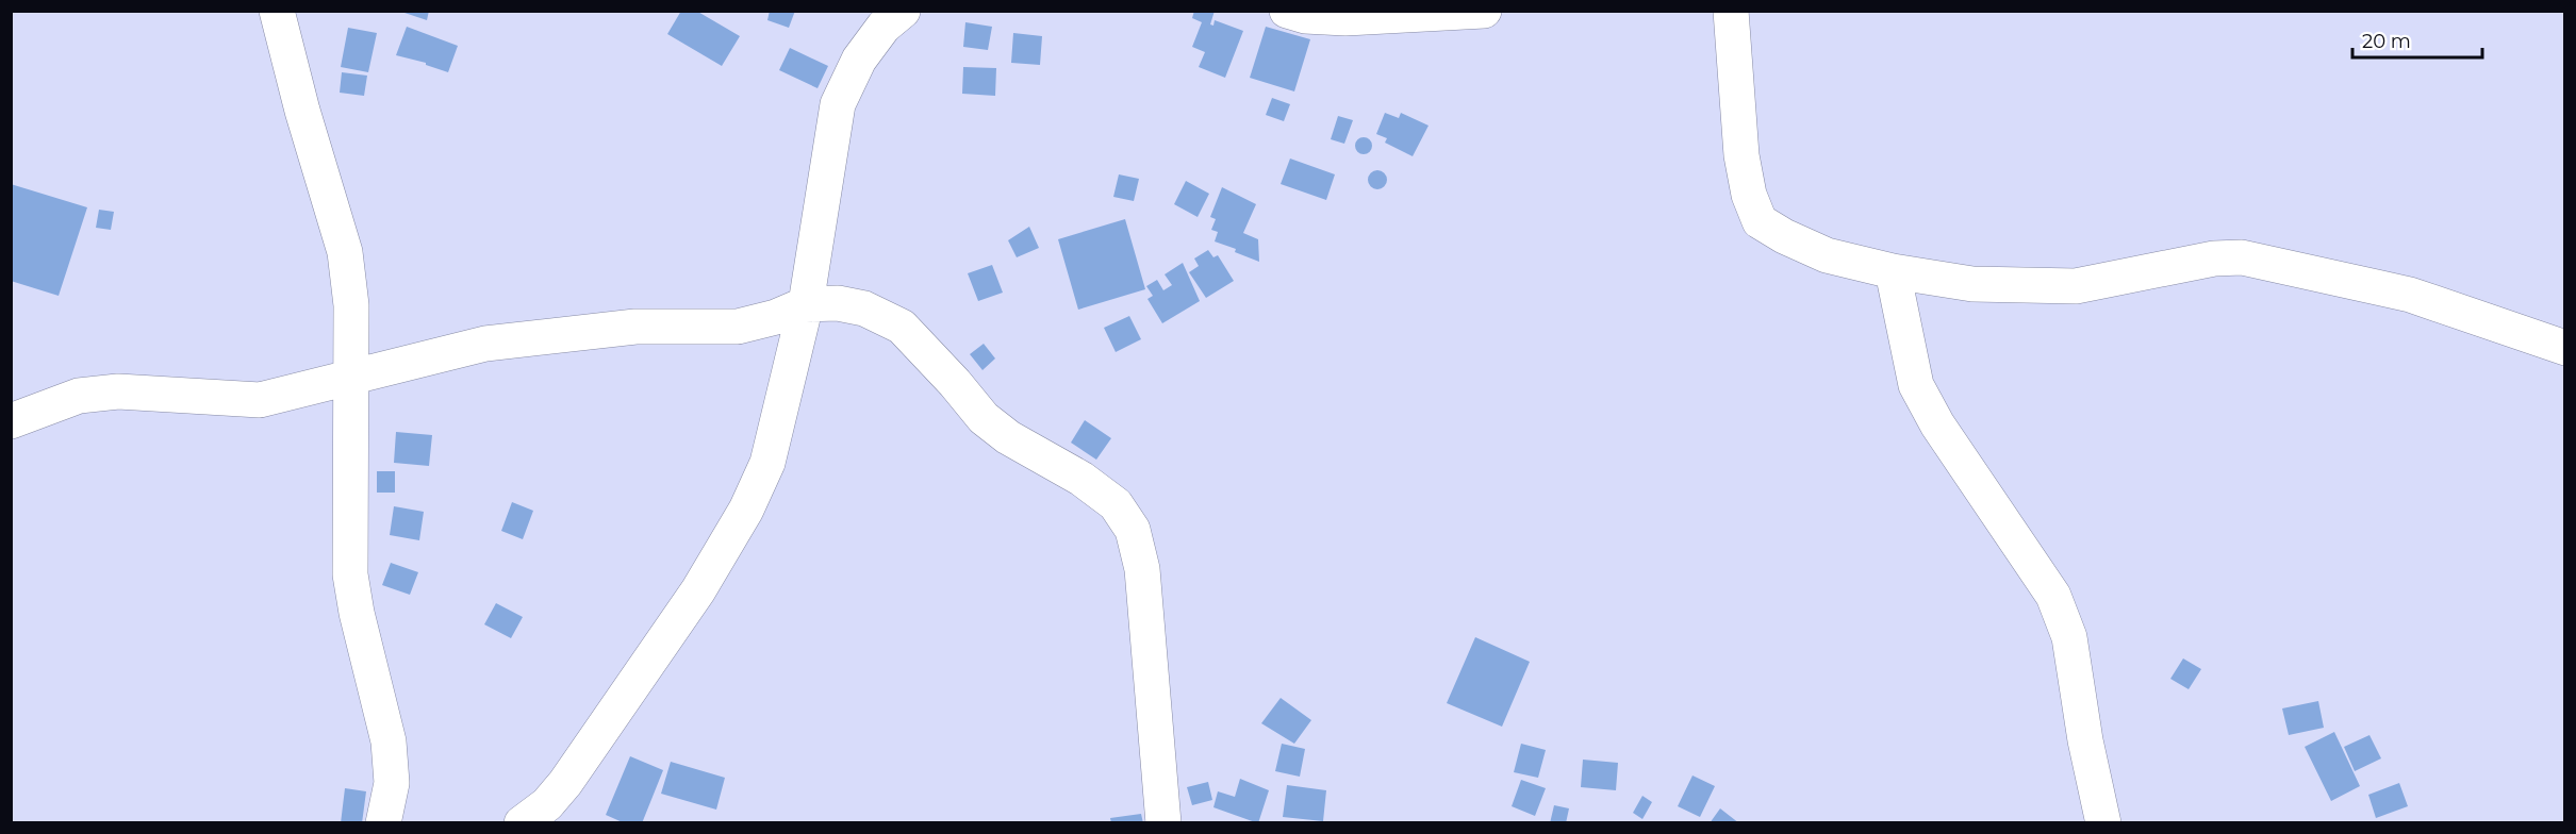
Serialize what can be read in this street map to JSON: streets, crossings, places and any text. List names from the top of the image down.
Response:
{
  "scale_bar": "20 m"
}
